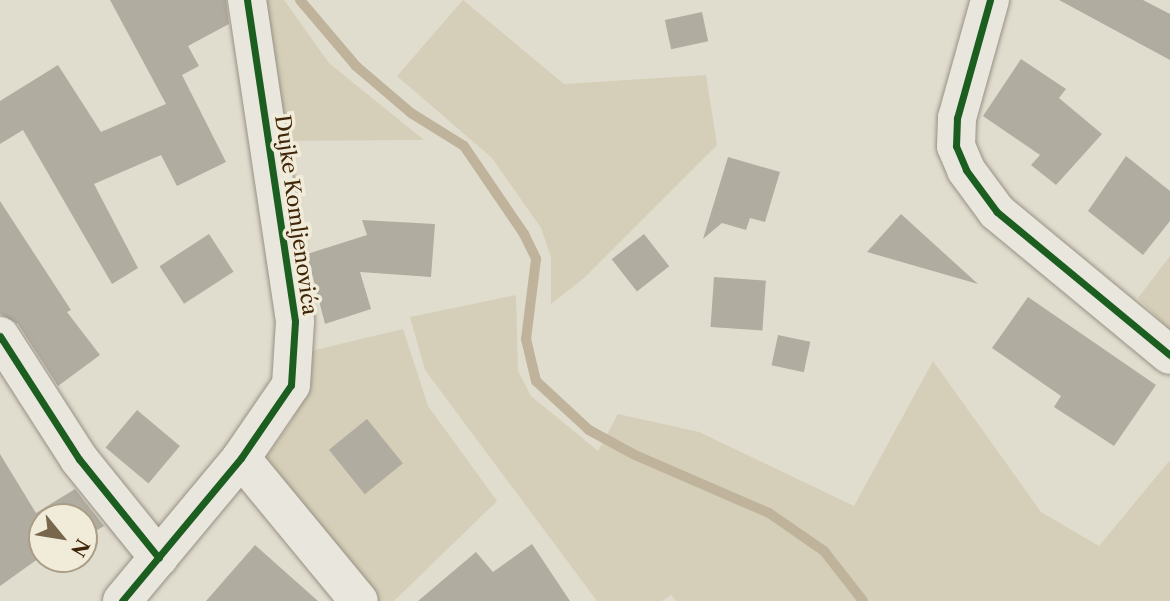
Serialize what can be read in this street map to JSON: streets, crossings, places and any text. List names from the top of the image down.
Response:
{
  "streets": {
    "street": ["Dujke Komljenovića"]
  },
  "north": "bottom right"
}
